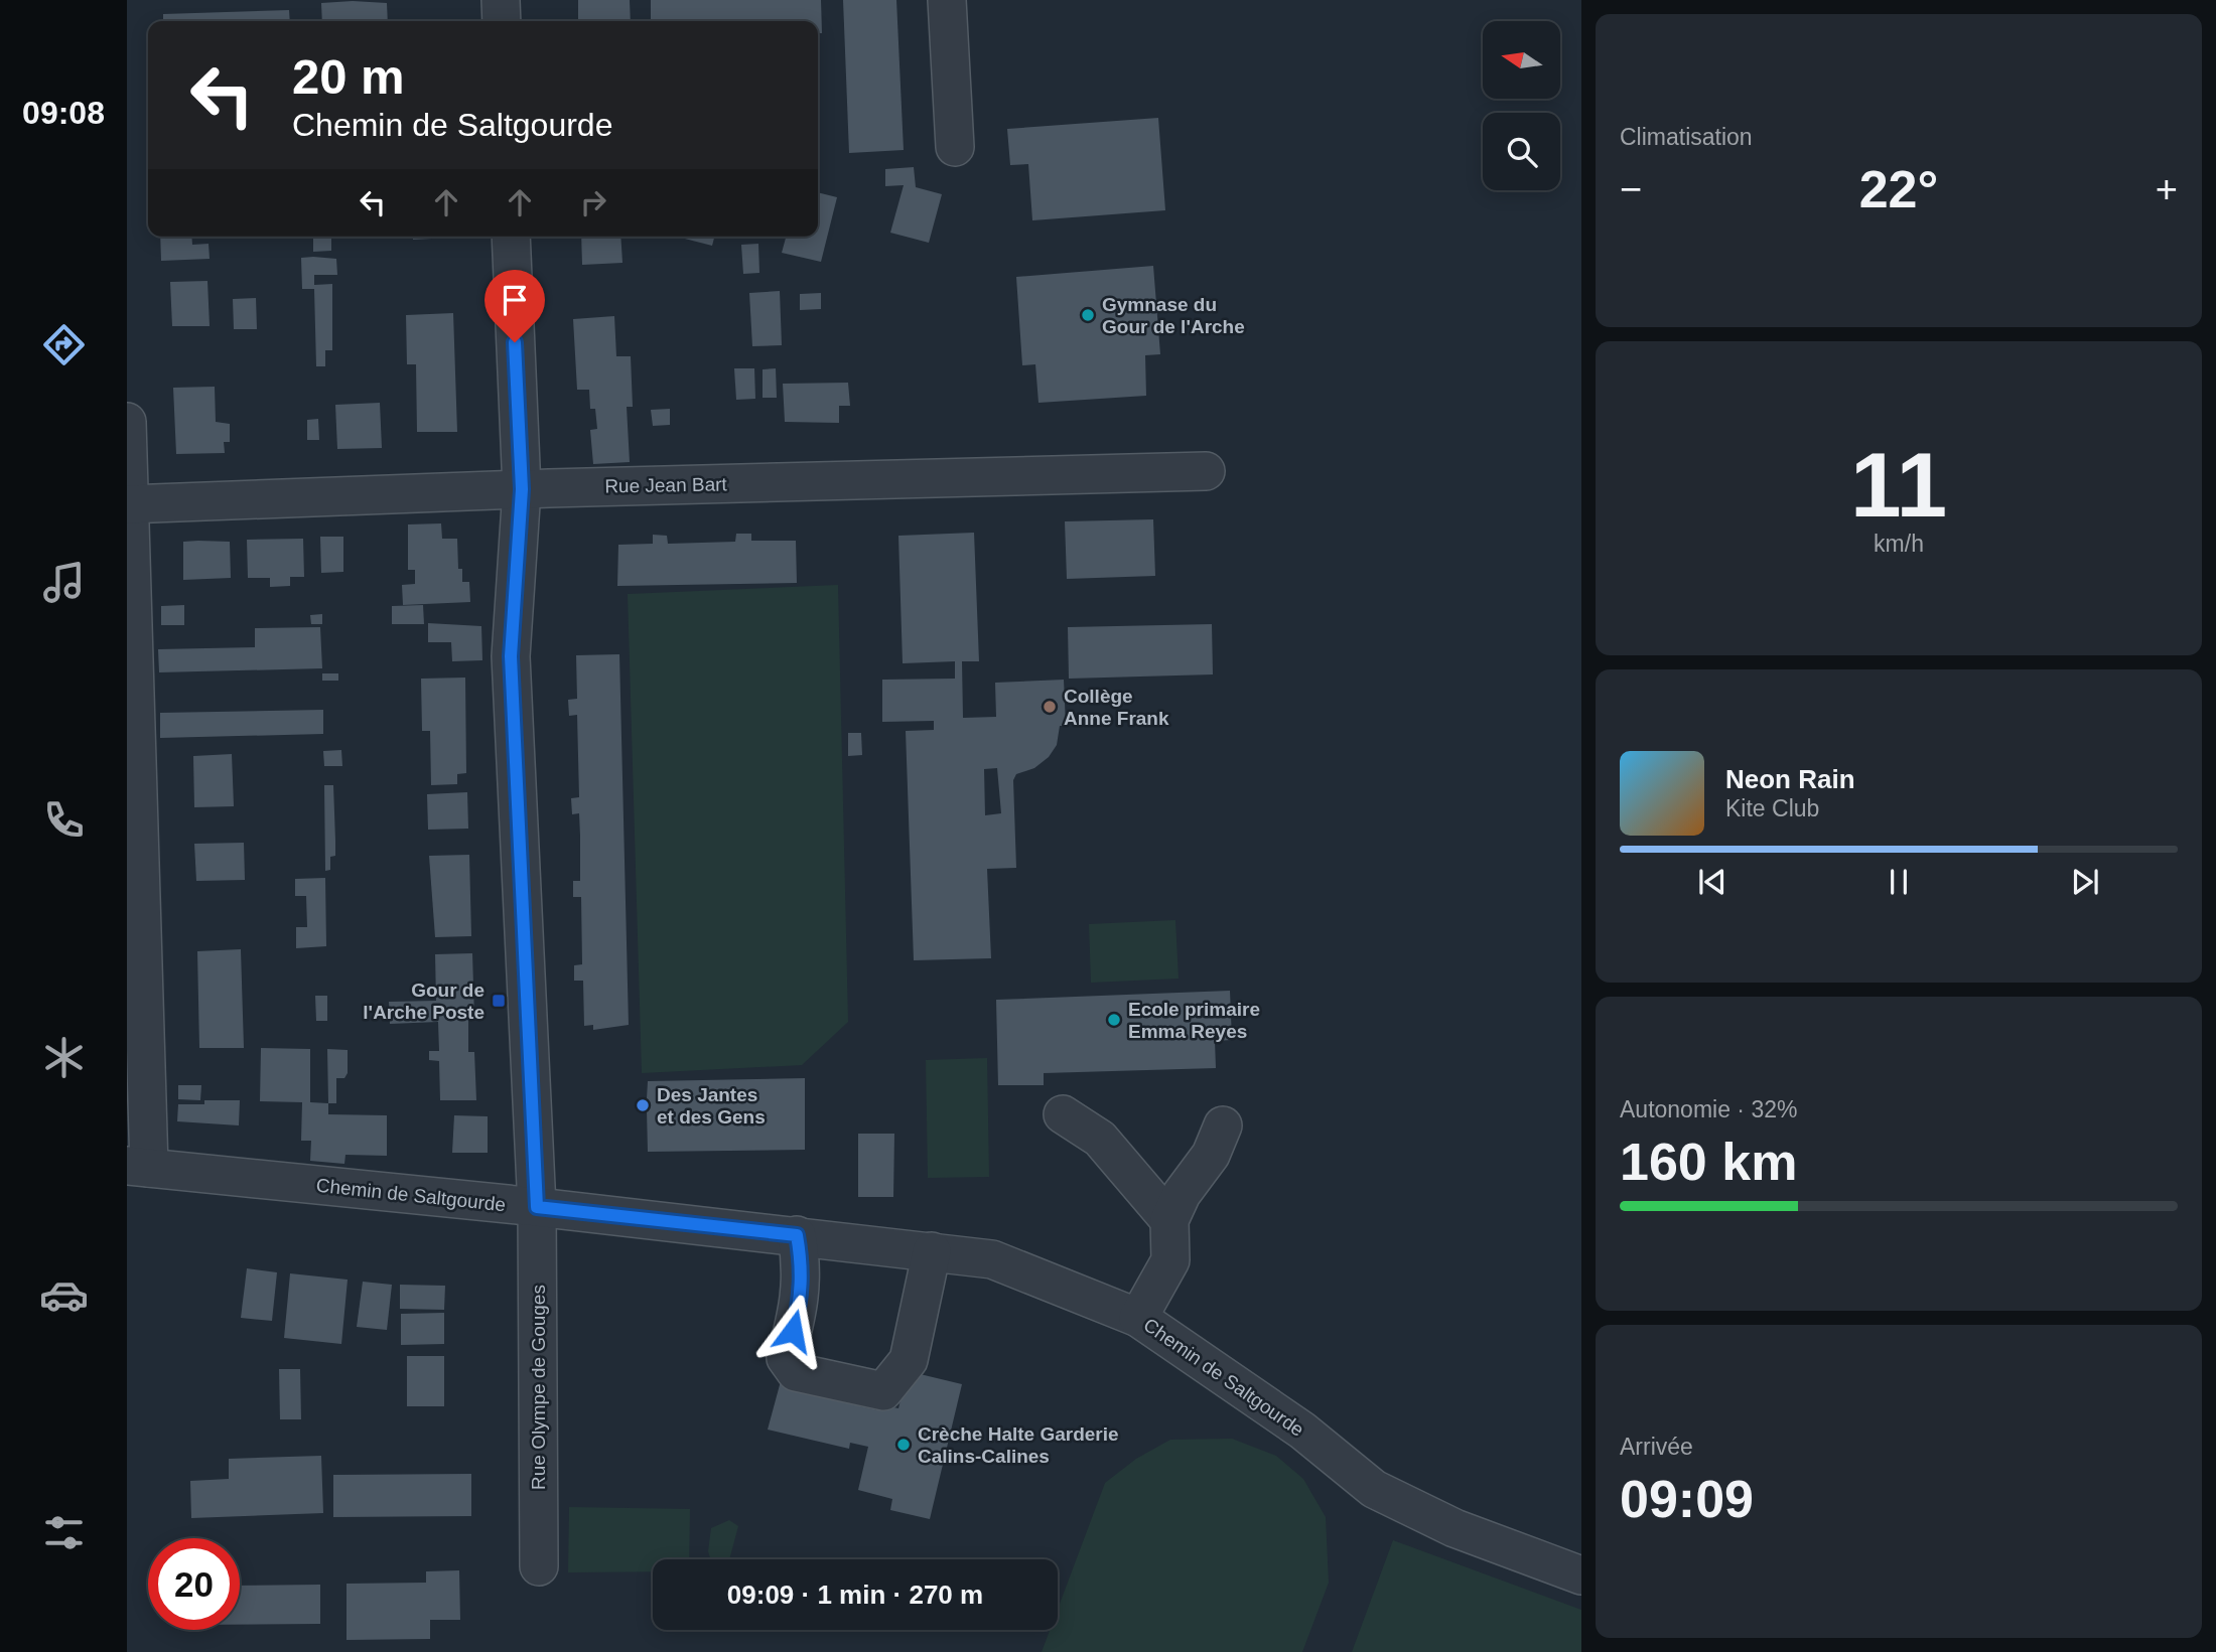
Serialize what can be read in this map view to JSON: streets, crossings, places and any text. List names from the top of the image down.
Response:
{
  "streets": {
    "street": ["Rue Jean Bart", "Chemin de Saltgourde", "Rue Olympe de Gouges"]
  },
  "crossings": [
    ["Rue Jean Bart", "Rue Olympe de Gouges"],
    ["Chemin de Saltgourde", "Rue Olympe de Gouges"]
  ],
  "places": {
    "other": [
      "Gymnase du Gour de l'Arche",
      "Collège Anne Frank",
      "Ecole primaire Emma Reyes",
      "Des Jantes et des Gens",
      "Crèche Halte Garderie Calins-Calines"
    ],
    "transit": ["Gour de l'Arche Poste"]
  },
  "north": "left",
  "page": {
    "tabs": "09:08",
    "tile": [
      "Climatisation",
      ["11", "km/h"],
      ["Autonomie · 32%", "160 km"],
      ["Arrivée", "09:09"]
    ],
    "turn": ["20 m", "Chemin de Saltgourde"],
    "heat": ["−", "22°", "+"],
    "song": ["Neon Rain", "Kite Club"],
    "limit": "20",
    "trip": "09:09 · 1 min · 270 m"
  }
}
